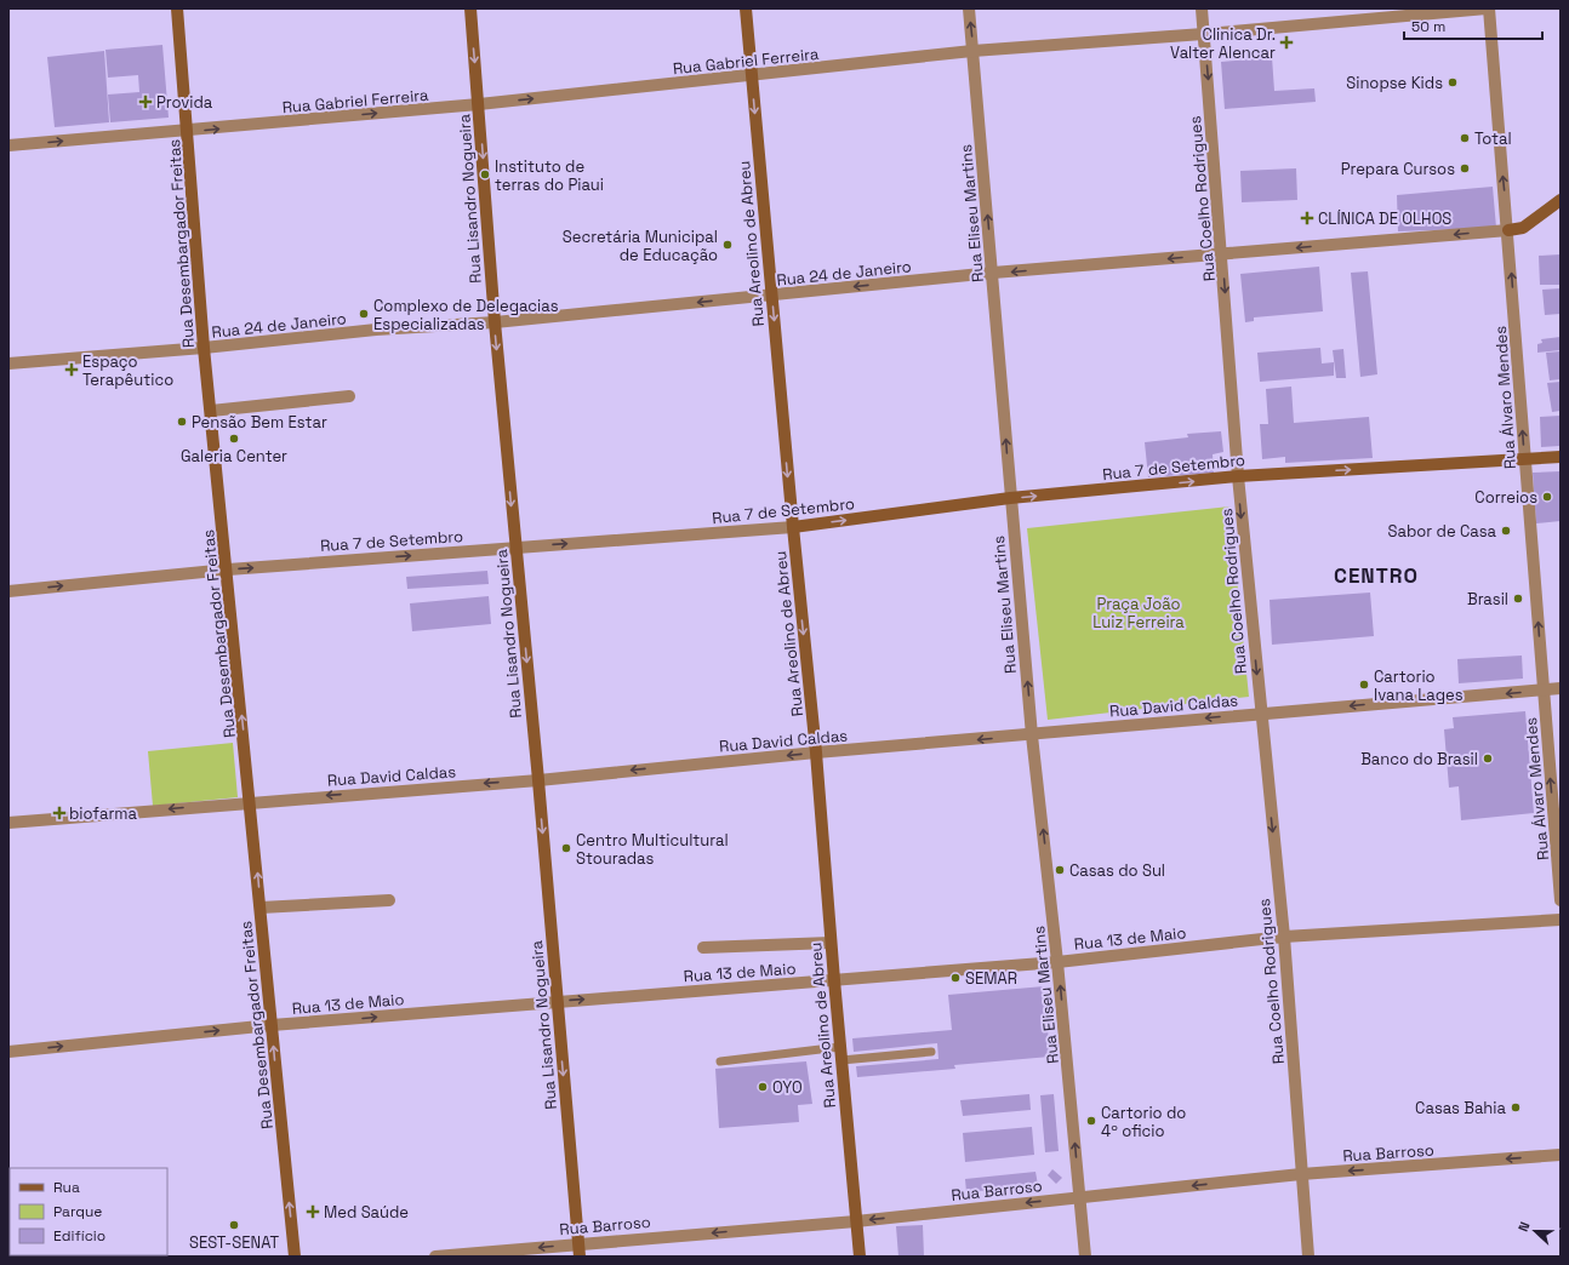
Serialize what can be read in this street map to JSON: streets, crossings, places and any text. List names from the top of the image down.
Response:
{
  "streets": {
    "street": [
      "Rua Gabriel Ferreira",
      "Rua Lisandro Nogueira",
      "Rua Coelho Rodrigues",
      "Rua Eliseu Martins",
      "Rua Desembargador Freitas",
      "Rua Areolino de Abreu",
      "Rua 24 de Janeiro",
      "Rua Álvaro Mendes",
      "Rua 7 de Setembro",
      "Rua David Caldas",
      "Rua 13 de Maio",
      "Rua Barroso"
    ]
  },
  "crossings": [
    ["Rua Gabriel Ferreira", "Rua Lisandro Nogueira"],
    ["Rua Gabriel Ferreira", "Rua Coelho Rodrigues"],
    ["Rua Gabriel Ferreira", "Rua Eliseu Martins"],
    ["Rua Gabriel Ferreira", "Rua Desembargador Freitas"],
    ["Rua Gabriel Ferreira", "Rua Areolino de Abreu"],
    ["Rua Gabriel Ferreira", "Rua Álvaro Mendes"],
    ["Rua Lisandro Nogueira", "Rua 24 de Janeiro"],
    ["Rua Lisandro Nogueira", "Rua 7 de Setembro"],
    ["Rua Lisandro Nogueira", "Rua David Caldas"],
    ["Rua Lisandro Nogueira", "Rua 13 de Maio"],
    ["Rua Lisandro Nogueira", "Rua Barroso"],
    ["Rua Coelho Rodrigues", "Rua 24 de Janeiro"],
    ["Rua Coelho Rodrigues", "Rua 7 de Setembro"],
    ["Rua Coelho Rodrigues", "Rua David Caldas"],
    ["Rua Coelho Rodrigues", "Rua 13 de Maio"],
    ["Rua Coelho Rodrigues", "Rua Barroso"],
    ["Rua Eliseu Martins", "Rua 24 de Janeiro"],
    ["Rua Eliseu Martins", "Rua 7 de Setembro"],
    ["Rua Eliseu Martins", "Rua David Caldas"],
    ["Rua Eliseu Martins", "Rua 13 de Maio"],
    ["Rua Eliseu Martins", "Rua Barroso"],
    ["Rua Desembargador Freitas", "Rua 24 de Janeiro"],
    ["Rua Desembargador Freitas", "Rua 7 de Setembro"],
    ["Rua Desembargador Freitas", "Rua David Caldas"],
    ["Rua Desembargador Freitas", "Rua 13 de Maio"],
    ["Rua Areolino de Abreu", "Rua 24 de Janeiro"],
    ["Rua Areolino de Abreu", "Rua 7 de Setembro"],
    ["Rua Areolino de Abreu", "Rua David Caldas"],
    ["Rua Areolino de Abreu", "Rua 13 de Maio"],
    ["Rua Areolino de Abreu", "Rua Barroso"],
    ["Rua 24 de Janeiro", "Rua Álvaro Mendes"],
    ["Rua Álvaro Mendes", "Rua 7 de Setembro"],
    ["Rua Álvaro Mendes", "Rua David Caldas"]
  ],
  "one_way": [
    "Rua Gabriel Ferreira",
    "Rua Lisandro Nogueira",
    "Rua Coelho Rodrigues",
    "Rua Eliseu Martins",
    "Rua Desembargador Freitas",
    "Rua Areolino de Abreu",
    "Rua 24 de Janeiro",
    "Rua Álvaro Mendes",
    "Rua 7 de Setembro",
    "Rua David Caldas",
    "Rua 13 de Maio",
    "Rua Barroso"
  ],
  "districts": ["CENTRO"],
  "parks": ["Praça João Luiz Ferreira"],
  "places": {
    "health": [
      "Clinica Dr. Valter Alencar",
      "Provida",
      "CLÍNICA DE OLHOS",
      "Espaço Terapêutico",
      "biofarma",
      "Med Saúde"
    ],
    "other": [
      "Sinopse Kids",
      "Total",
      "Prepara Cursos",
      "Instituto de terras do Piaui",
      "Secretária Municipal de Educação",
      "Complexo de Delegacias Especializadas",
      "Pensão Bem Estar",
      "Galeria Center",
      "Correios",
      "Sabor de Casa",
      "Brasil",
      "Cartorio Ivana Lages",
      "Banco do Brasil",
      "Centro Multicultural Stouradas",
      "Casas do Sul",
      "SEMAR",
      "OYO",
      "Casas Bahia",
      "Cartorio do 4º oficio",
      "SEST-SENAT"
    ]
  },
  "legend": ["Rua", "Parque", "Edifício"],
  "scale_bar": "50 m",
  "north": "left"
}
